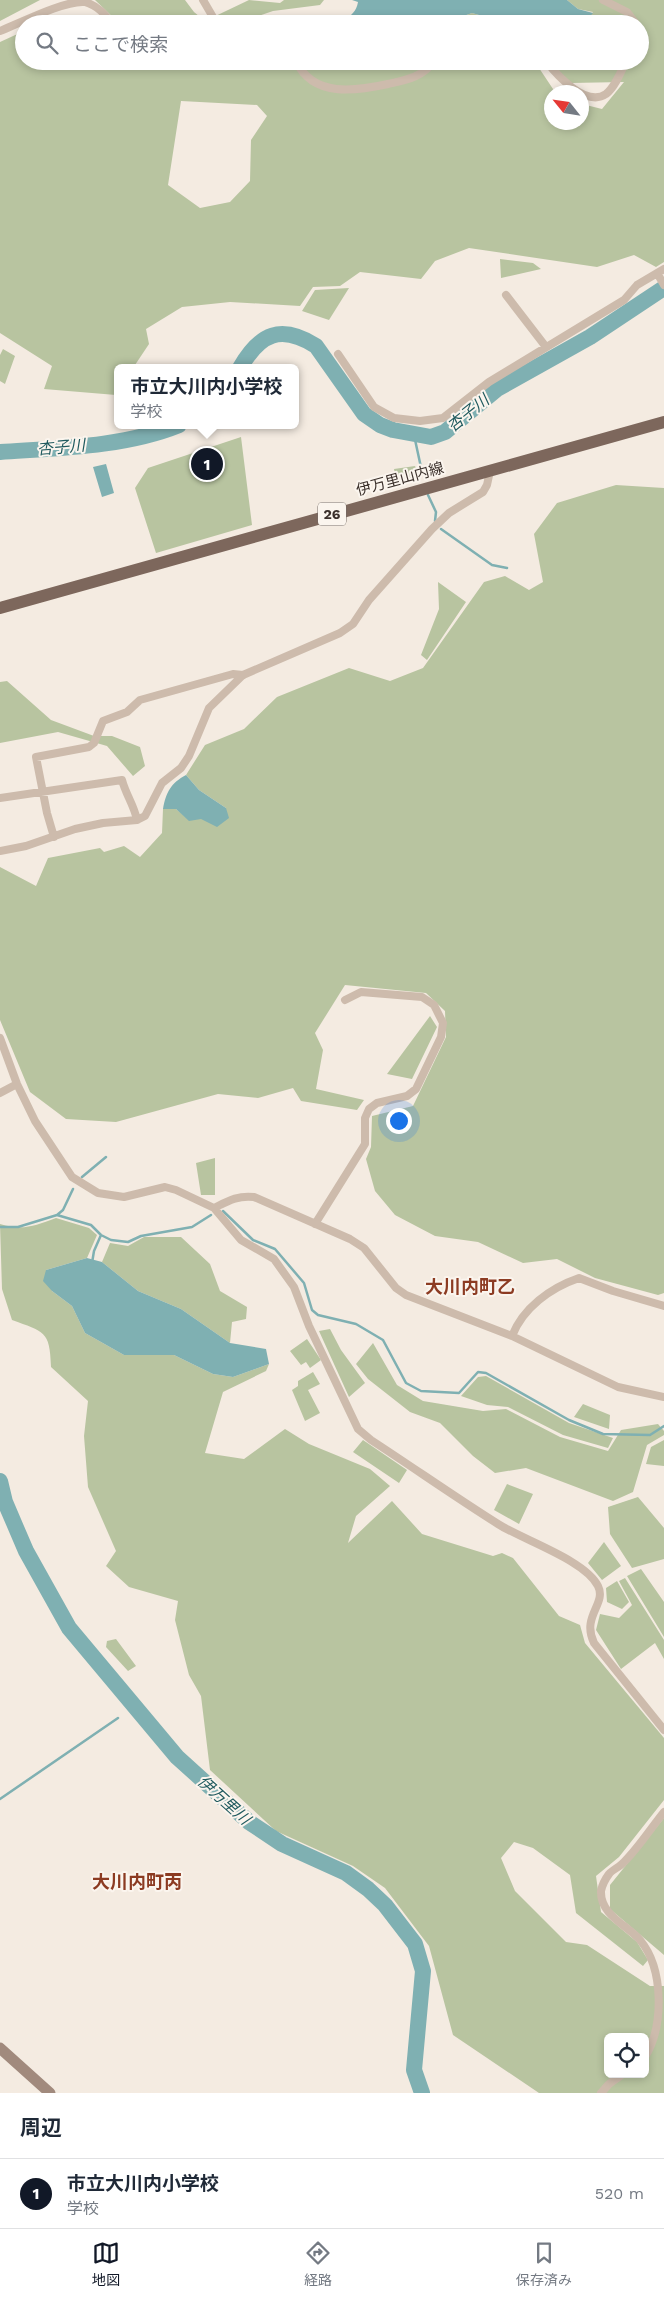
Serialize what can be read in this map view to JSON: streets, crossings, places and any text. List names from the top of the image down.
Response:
{
  "streets": {
    "main road": ["伊万里山内線", "26"]
  },
  "districts": ["大川内町乙", "大川内町丙"],
  "water": ["杏子川", "伊万里川"],
  "north": "top left",
  "page": {
    "search": "ここで検索",
    "popup": ["市立大川内小学校", "学校"],
    "pins": "1",
    "heading": "周辺",
    "list": [
      {
        "mark": "1",
        "name": "市立大川内小学校",
        "note": "学校",
        "value": "520 m"
      }
    ],
    "nav": ["地図", "経路", "保存済み"]
  }
}
